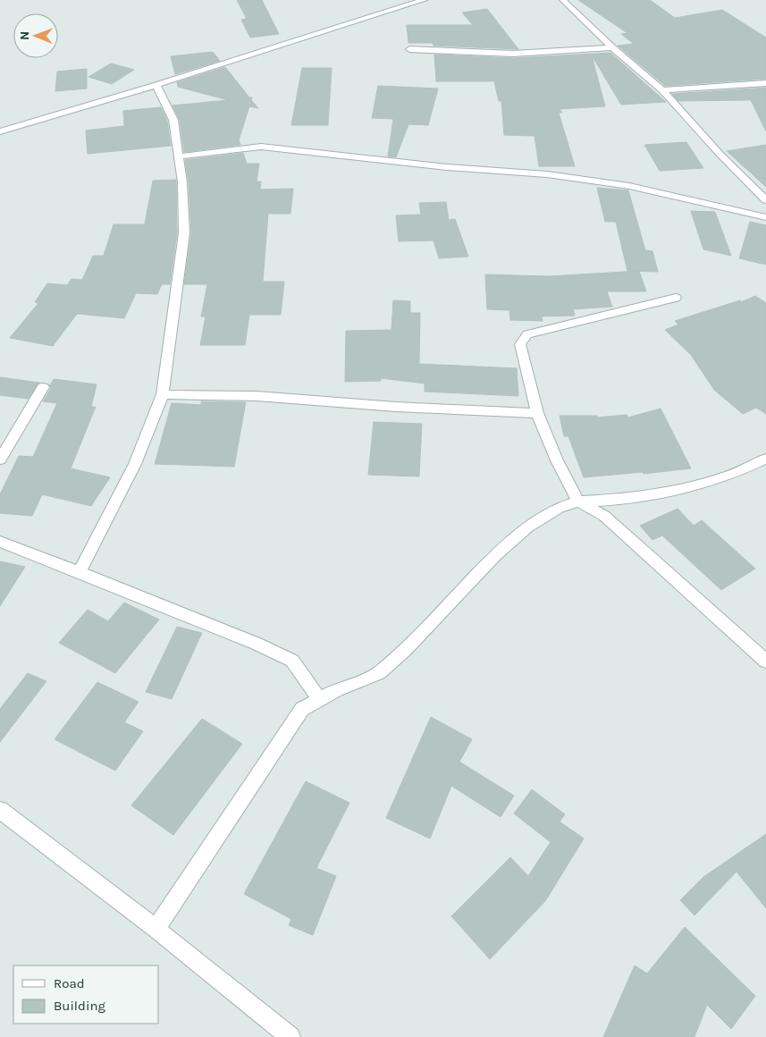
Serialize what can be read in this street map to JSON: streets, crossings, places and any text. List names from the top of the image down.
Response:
{
  "legend": ["Road", "Building"],
  "north": "left"
}
